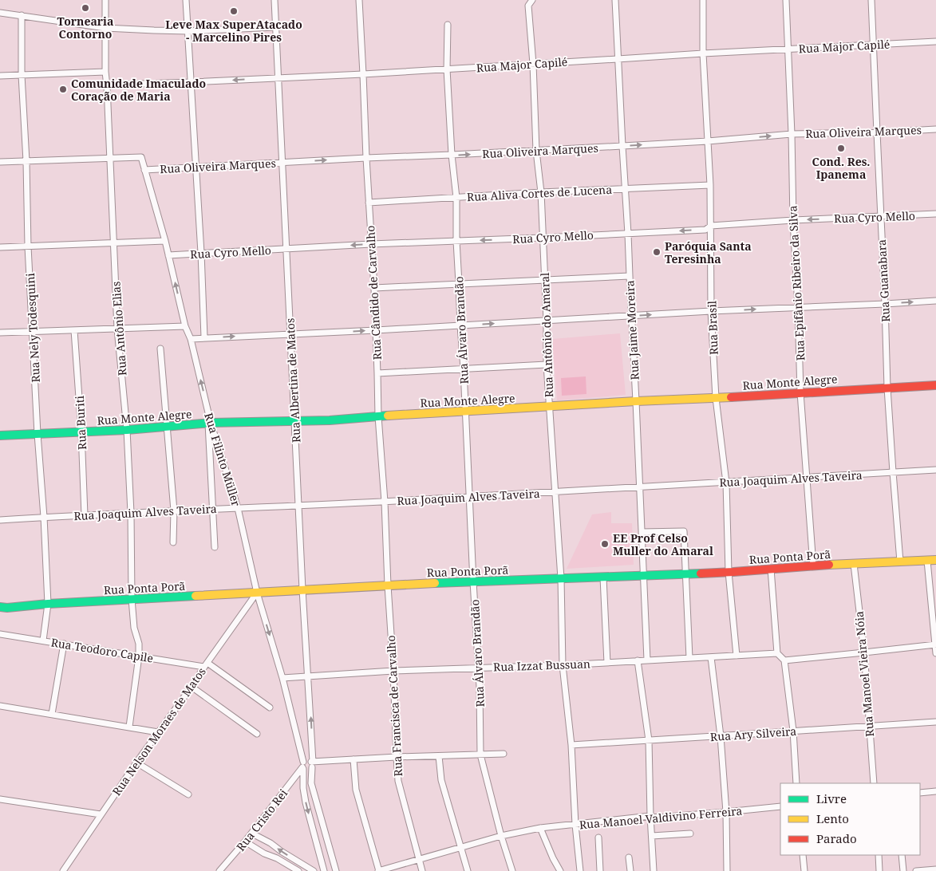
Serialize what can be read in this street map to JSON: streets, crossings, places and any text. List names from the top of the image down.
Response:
{
  "streets": {
    "street": [
      "Rua Major Capilé",
      "Rua Oliveira Marques",
      "Rua Aliva Cortes de Lucena",
      "Rua Cyro Mello",
      "Rua Guanabara",
      "Rua Epifânio Ribeiro da Silva",
      "Rua Cândido de Carvalho",
      "Rua Nely Todesquini",
      "Rua Brasil",
      "Rua Antônio Elias",
      "Rua Álvaro Brandão",
      "Rua Jaime Moreira",
      "Rua Antônio do Amaral",
      "Rua Albertina de Matos",
      "Rua Monte Alegre",
      "Rua Buriti",
      "Rua Filinto Müller",
      "Rua Joaquim Alves Taveira",
      "Rua Ponta Porã",
      "Rua Teodoro Capile",
      "Rua Izzat Bussuan",
      "Rua Manoel Vieira Nóia",
      "Rua Francisca de Carvalho",
      "Rua Nelson Moraes de Matos",
      "Rua Ary Silveira",
      "Rua Manoel Valdivino Ferreira",
      "Rua Cristo Rei"
    ]
  },
  "crossings": [
    ["Rua Major Capilé", "Rua Guanabara"],
    ["Rua Major Capilé", "Rua Epifânio Ribeiro da Silva"],
    ["Rua Major Capilé", "Rua Cândido de Carvalho"],
    ["Rua Major Capilé", "Rua Brasil"],
    ["Rua Major Capilé", "Rua Antônio Elias"],
    ["Rua Major Capilé", "Rua Álvaro Brandão"],
    ["Rua Major Capilé", "Rua Jaime Moreira"],
    ["Rua Major Capilé", "Rua Antônio do Amaral"],
    ["Rua Major Capilé", "Rua Albertina de Matos"],
    ["Rua Oliveira Marques", "Rua Guanabara"],
    ["Rua Oliveira Marques", "Rua Epifânio Ribeiro da Silva"],
    ["Rua Oliveira Marques", "Rua Cândido de Carvalho"],
    ["Rua Oliveira Marques", "Rua Brasil"],
    ["Rua Oliveira Marques", "Rua Álvaro Brandão"],
    ["Rua Oliveira Marques", "Rua Jaime Moreira"],
    ["Rua Oliveira Marques", "Rua Antônio do Amaral"],
    ["Rua Oliveira Marques", "Rua Albertina de Matos"],
    ["Rua Oliveira Marques", "Rua Filinto Müller"],
    ["Rua Aliva Cortes de Lucena", "Rua Cândido de Carvalho"],
    ["Rua Aliva Cortes de Lucena", "Rua Brasil"],
    ["Rua Aliva Cortes de Lucena", "Rua Álvaro Brandão"],
    ["Rua Aliva Cortes de Lucena", "Rua Jaime Moreira"],
    ["Rua Aliva Cortes de Lucena", "Rua Antônio do Amaral"],
    ["Rua Cyro Mello", "Rua Guanabara"],
    ["Rua Cyro Mello", "Rua Epifânio Ribeiro da Silva"],
    ["Rua Cyro Mello", "Rua Cândido de Carvalho"],
    ["Rua Cyro Mello", "Rua Brasil"],
    ["Rua Cyro Mello", "Rua Álvaro Brandão"],
    ["Rua Cyro Mello", "Rua Jaime Moreira"],
    ["Rua Cyro Mello", "Rua Antônio do Amaral"],
    ["Rua Cyro Mello", "Rua Albertina de Matos"],
    ["Rua Cyro Mello", "Rua Filinto Müller"],
    ["Rua Guanabara", "Rua Monte Alegre"],
    ["Rua Guanabara", "Rua Joaquim Alves Taveira"],
    ["Rua Guanabara", "Rua Ponta Porã"],
    ["Rua Epifânio Ribeiro da Silva", "Rua Monte Alegre"],
    ["Rua Epifânio Ribeiro da Silva", "Rua Joaquim Alves Taveira"],
    ["Rua Epifânio Ribeiro da Silva", "Rua Ponta Porã"],
    ["Rua Cândido de Carvalho", "Rua Monte Alegre"],
    ["Rua Cândido de Carvalho", "Rua Joaquim Alves Taveira"],
    ["Rua Cândido de Carvalho", "Rua Ponta Porã"],
    ["Rua Cândido de Carvalho", "Rua Francisca de Carvalho"],
    ["Rua Nely Todesquini", "Rua Monte Alegre"],
    ["Rua Nely Todesquini", "Rua Joaquim Alves Taveira"],
    ["Rua Nely Todesquini", "Rua Ponta Porã"],
    ["Rua Nely Todesquini", "Rua Teodoro Capile"],
    ["Rua Brasil", "Rua Monte Alegre"],
    ["Rua Brasil", "Rua Joaquim Alves Taveira"],
    ["Rua Brasil", "Rua Ponta Porã"],
    ["Rua Brasil", "Rua Izzat Bussuan"],
    ["Rua Antônio Elias", "Rua Monte Alegre"],
    ["Rua Antônio Elias", "Rua Filinto Müller"],
    ["Rua Antônio Elias", "Rua Joaquim Alves Taveira"],
    ["Rua Antônio Elias", "Rua Ponta Porã"],
    ["Rua Antônio Elias", "Rua Teodoro Capile"],
    ["Rua Álvaro Brandão", "Rua Monte Alegre"],
    ["Rua Álvaro Brandão", "Rua Joaquim Alves Taveira"],
    ["Rua Álvaro Brandão", "Rua Ponta Porã"],
    ["Rua Álvaro Brandão", "Rua Izzat Bussuan"],
    ["Rua Álvaro Brandão", "Rua Manoel Valdivino Ferreira"],
    ["Rua Jaime Moreira", "Rua Monte Alegre"],
    ["Rua Jaime Moreira", "Rua Joaquim Alves Taveira"],
    ["Rua Jaime Moreira", "Rua Ponta Porã"],
    ["Rua Jaime Moreira", "Rua Izzat Bussuan"],
    ["Rua Antônio do Amaral", "Rua Monte Alegre"],
    ["Rua Antônio do Amaral", "Rua Joaquim Alves Taveira"],
    ["Rua Antônio do Amaral", "Rua Ponta Porã"],
    ["Rua Antônio do Amaral", "Rua Izzat Bussuan"],
    ["Rua Antônio do Amaral", "Rua Ary Silveira"],
    ["Rua Antônio do Amaral", "Rua Manoel Valdivino Ferreira"],
    ["Rua Albertina de Matos", "Rua Monte Alegre"],
    ["Rua Albertina de Matos", "Rua Joaquim Alves Taveira"],
    ["Rua Albertina de Matos", "Rua Ponta Porã"],
    ["Rua Albertina de Matos", "Rua Izzat Bussuan"],
    ["Rua Monte Alegre", "Rua Buriti"],
    ["Rua Monte Alegre", "Rua Filinto Müller"],
    ["Rua Buriti", "Rua Joaquim Alves Taveira"],
    ["Rua Filinto Müller", "Rua Joaquim Alves Taveira"],
    ["Rua Filinto Müller", "Rua Ponta Porã"],
    ["Rua Filinto Müller", "Rua Izzat Bussuan"],
    ["Rua Filinto Müller", "Rua Nelson Moraes de Matos"],
    ["Rua Filinto Müller", "Rua Cristo Rei"],
    ["Rua Ponta Porã", "Rua Manoel Vieira Nóia"],
    ["Rua Ponta Porã", "Rua Francisca de Carvalho"],
    ["Rua Ponta Porã", "Rua Nelson Moraes de Matos"],
    ["Rua Teodoro Capile", "Rua Nelson Moraes de Matos"],
    ["Rua Izzat Bussuan", "Rua Francisca de Carvalho"],
    ["Rua Manoel Vieira Nóia", "Rua Ary Silveira"],
    ["Rua Francisca de Carvalho", "Rua Manoel Valdivino Ferreira"]
  ],
  "one_way": ["Rua Oliveira Marques", "Rua Cyro Mello"],
  "places": [
    "Tornearia Contorno",
    "Leve Max SuperAtacado - Marcelino Pires",
    "Comunidade Imaculado Coração de Maria",
    "Cond. Res. Ipanema",
    "Paróquia Santa Teresinha",
    "EE Prof Celso Muller do Amaral"
  ],
  "legend": ["Livre", "Lento", "Parado"]
}
